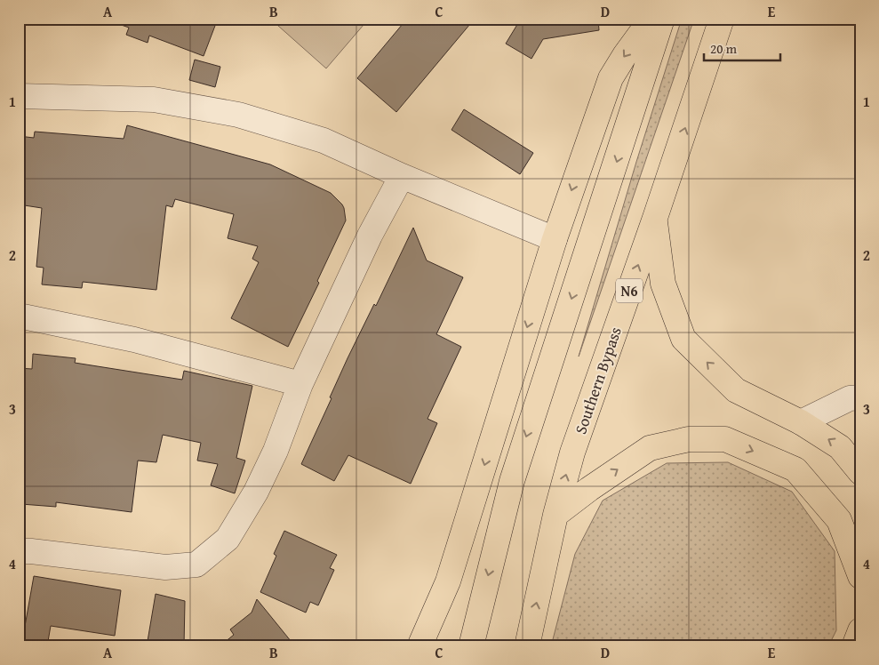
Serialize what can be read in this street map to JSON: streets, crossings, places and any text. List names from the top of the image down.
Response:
{
  "streets": {
    "highway": ["N6", "Southern Bypass"]
  },
  "scale_bar": "20 m",
  "grid": {
    "columns": [
      "A",
      "B",
      "C",
      "D",
      "E"
    ],
    "rows": [
      "1",
      "2",
      "3",
      "4"
    ]
  }
}
